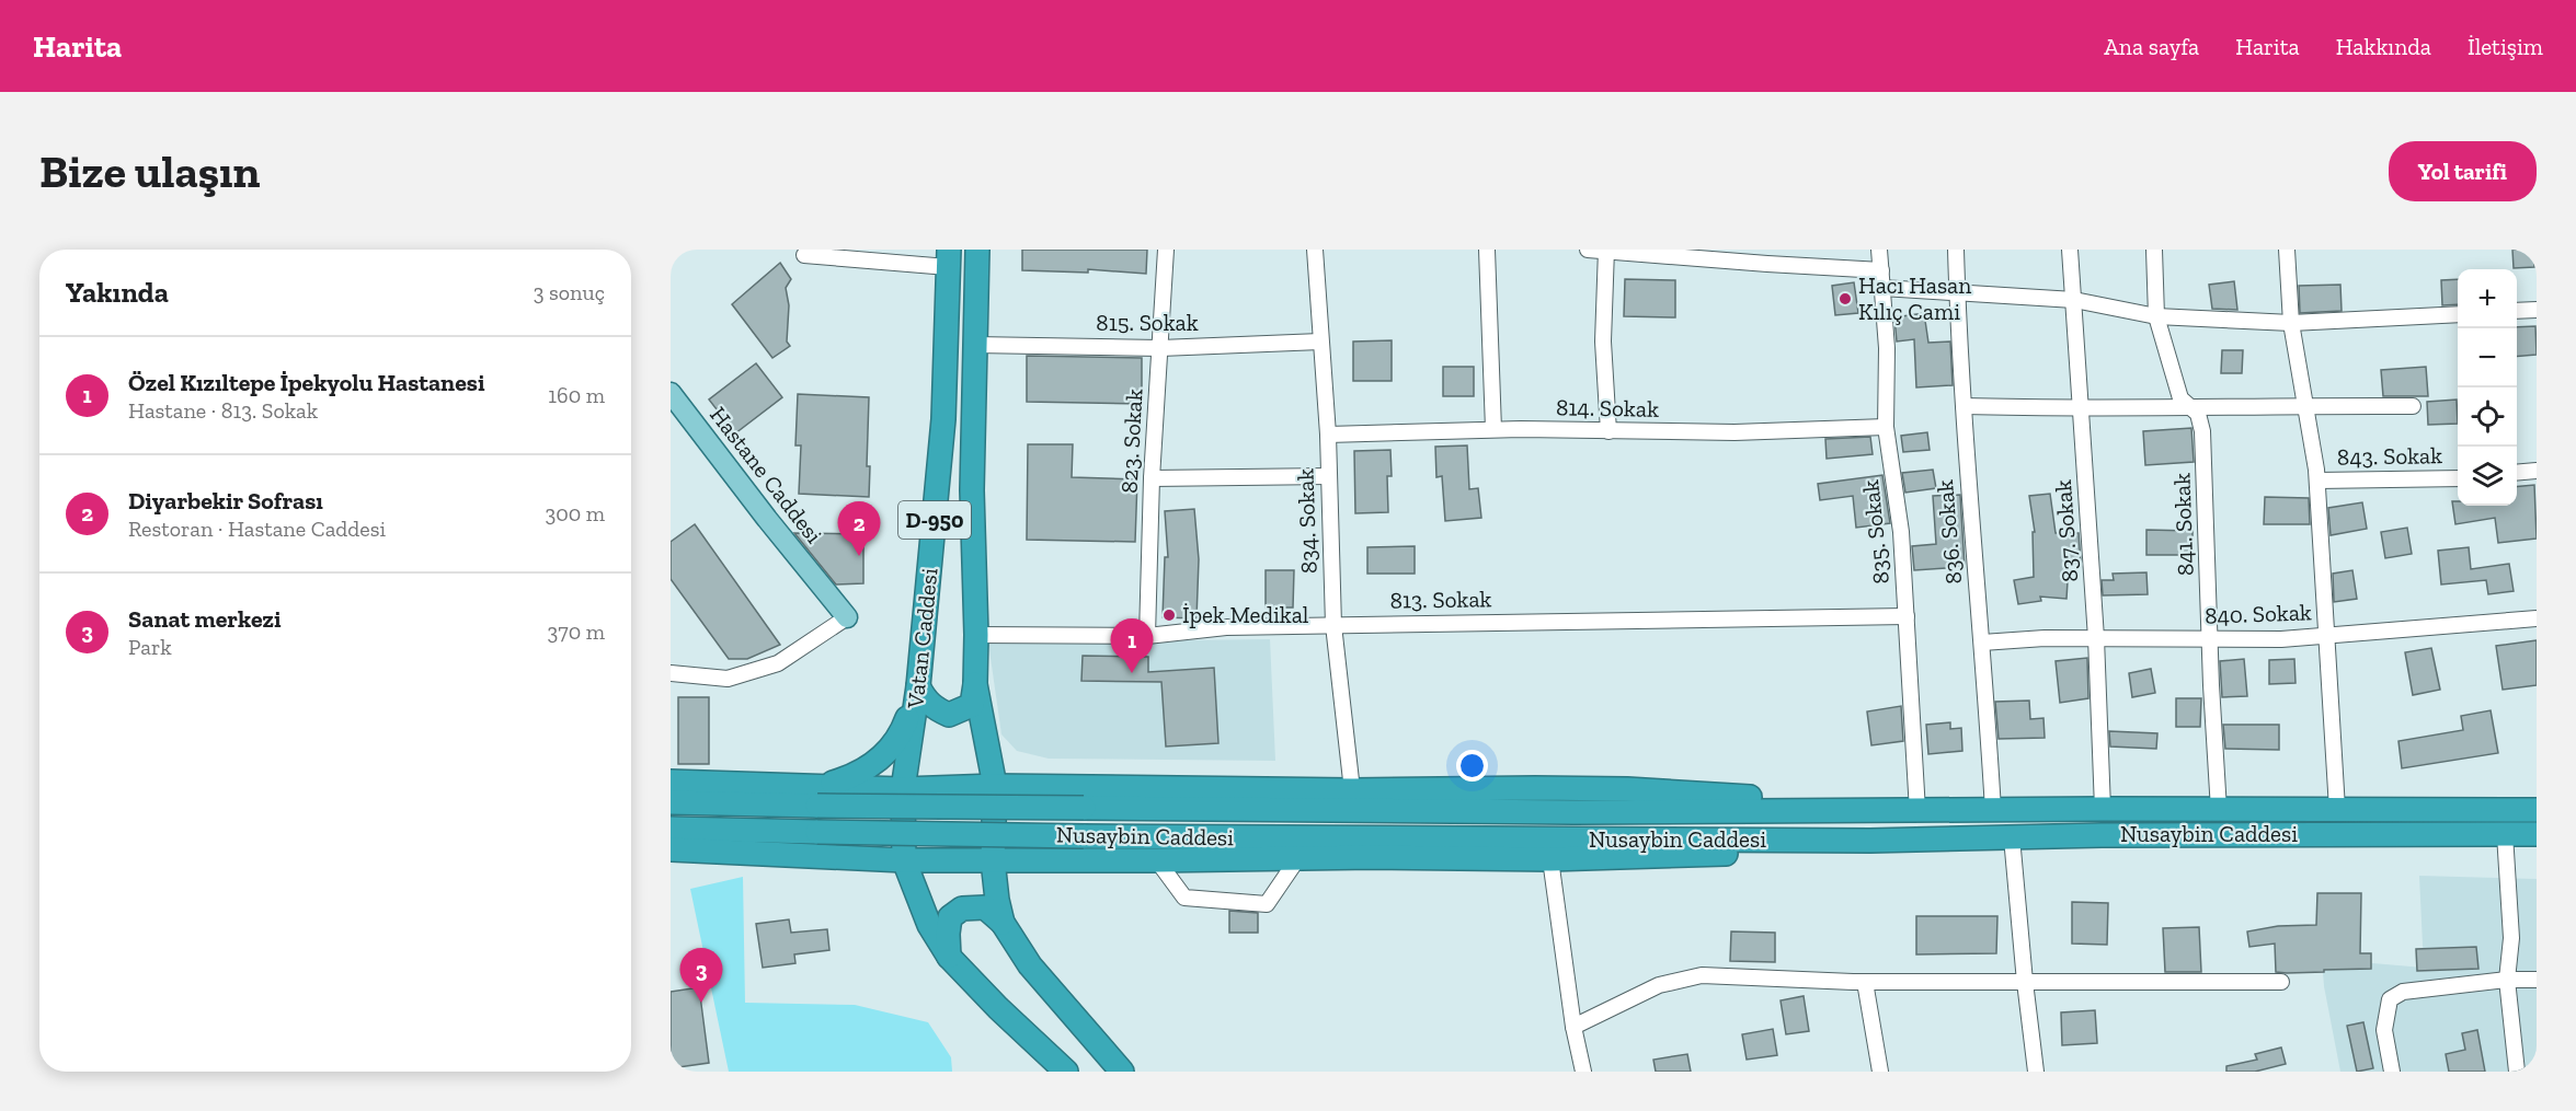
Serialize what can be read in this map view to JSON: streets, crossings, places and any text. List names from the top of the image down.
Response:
{
  "streets": {
    "highway": ["D-950", "Vatan Caddesi", "Nusaybin Caddesi"],
    "main road": ["Hastane Caddesi"],
    "street": [
      "815. Sokak",
      "814. Sokak",
      "823. Sokak",
      "843. Sokak",
      "834. Sokak",
      "841. Sokak",
      "837. Sokak",
      "835. Sokak",
      "836. Sokak",
      "813. Sokak",
      "840. Sokak"
    ]
  },
  "crossings": [
    ["815. Sokak", "823. Sokak"],
    ["815. Sokak", "834. Sokak"],
    ["815. Sokak", "Vatan Caddesi"],
    ["814. Sokak", "834. Sokak"],
    ["814. Sokak", "835. Sokak"],
    ["823. Sokak", "813. Sokak"],
    ["D-950", "Vatan Caddesi"],
    ["834. Sokak", "813. Sokak"],
    ["841. Sokak", "840. Sokak"],
    ["841. Sokak", "Nusaybin Caddesi"],
    ["837. Sokak", "840. Sokak"],
    ["837. Sokak", "Nusaybin Caddesi"],
    ["835. Sokak", "813. Sokak"],
    ["835. Sokak", "Nusaybin Caddesi"],
    ["836. Sokak", "840. Sokak"],
    ["836. Sokak", "Nusaybin Caddesi"],
    ["813. Sokak", "Vatan Caddesi"]
  ],
  "places": ["Hacı Hasan Kılıç Cami", "İpek Medikal"],
  "page": {
    "header": "Harita",
    "nav": [
      "Ana sayfa",
      "Harita",
      "Hakkında",
      "İletişim"
    ],
    "buttons": "Yol tarifi",
    "title": "Bize ulaşın",
    "heading": ["Yakında", "3 sonuç"],
    "map_buttons": ["+", "−"],
    "list": [
      {
        "mark": "1",
        "name": "Özel Kızıltepe İpekyolu Hastanesi",
        "note": "Hastane · 813. Sokak",
        "value": "160 m"
      },
      {
        "mark": "2",
        "name": "Diyarbekir Sofrası",
        "note": "Restoran · Hastane Caddesi",
        "value": "300 m"
      },
      {
        "mark": "3",
        "name": "Sanat merkezi",
        "note": "Park",
        "value": "370 m"
      }
    ],
    "pins": ["2", "1", "3"]
  }
}
